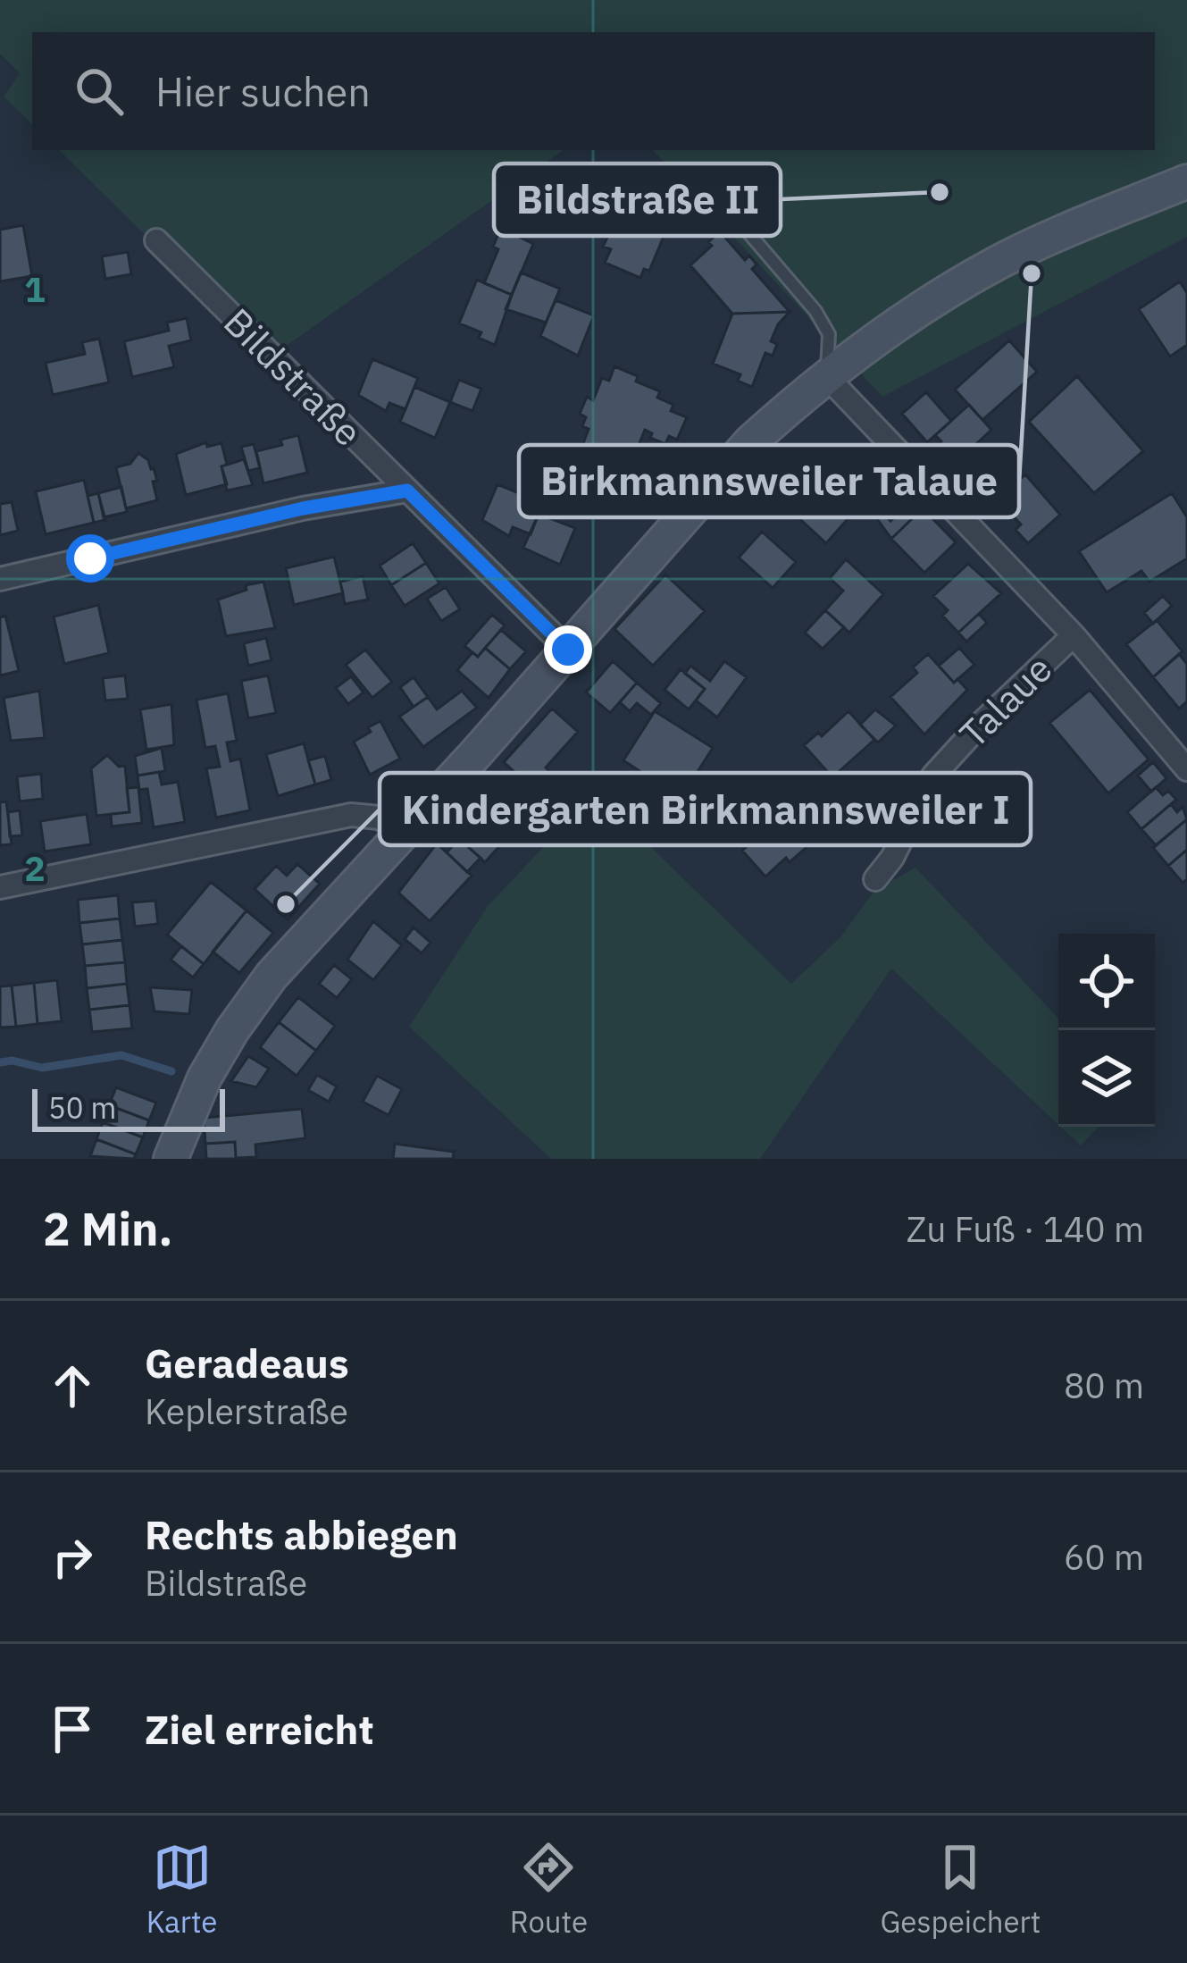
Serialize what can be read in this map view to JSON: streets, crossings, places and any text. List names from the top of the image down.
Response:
{
  "streets": {
    "street": ["Bildstraße", "Talaue"]
  },
  "places": ["Bildstraße II", "Birkmannsweiler Talaue", "Kindergarten Birkmannsweiler I"],
  "scale_bar": "50 m",
  "page": {
    "search": "Hier suchen",
    "scale": "50 m",
    "heading": ["2 Min.", "Zu Fuß · 140 m"],
    "list": [
      ["Geradeaus", "Keplerstraße", "80 m"],
      ["Rechts abbiegen", "Bildstraße", "60 m"],
      "Ziel erreicht"
    ],
    "nav": ["Karte", "Route", "Gespeichert"]
  },
  "grid": {
    "rows": ["1", "2"]
  }
}
